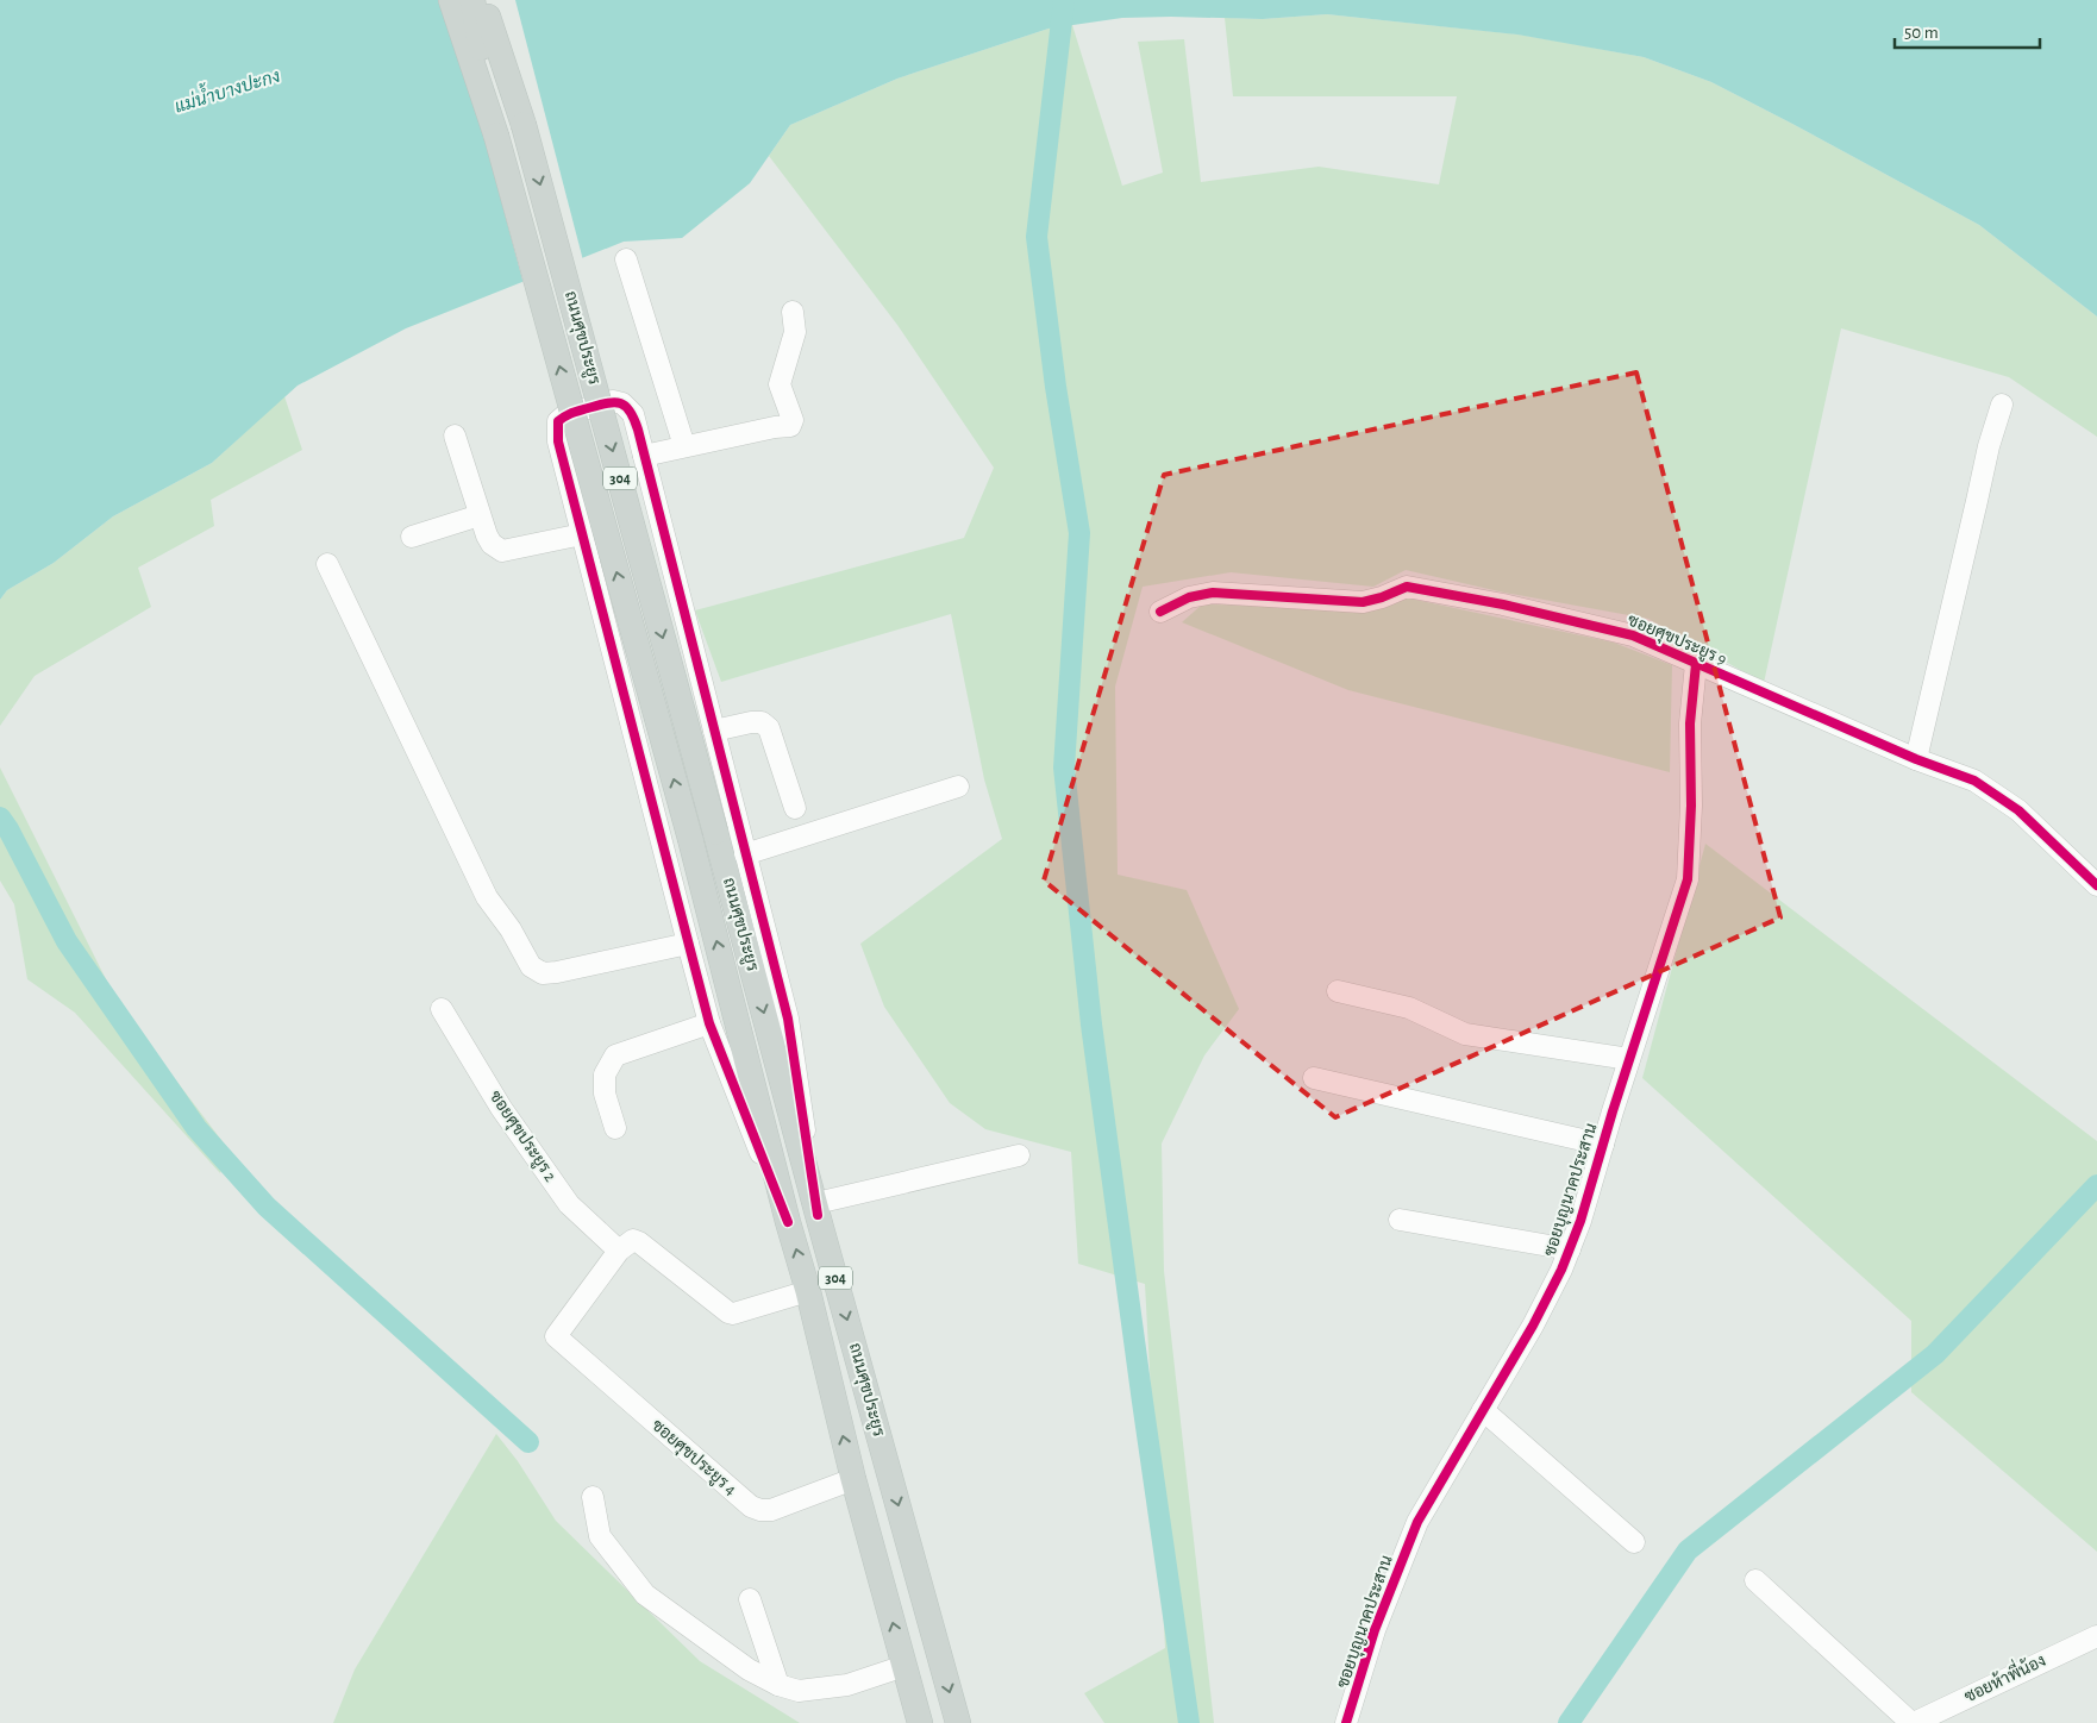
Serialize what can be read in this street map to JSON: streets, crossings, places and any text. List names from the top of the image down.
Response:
{
  "streets": {
    "main road": ["ถนนศุขประยูร", "304"],
    "street": [
      "ซอยศุขประยูร 9",
      "ซอยศุขประยูร 2",
      "ซอยบุญนาคประสาน",
      "ซอยศุขประยูร 4",
      "ซอยห้าพี่น้อง"
    ]
  },
  "crossings": [
    ["ถนนศุขประยูร", "ซอยศุขประยูร 4"],
    ["ซอยศุขประยูร 9", "ซอยบุญนาคประสาน"],
    ["ซอยศุขประยูร 2", "ซอยศุขประยูร 4"]
  ],
  "water": ["แม่น้ำบางปะกง"],
  "scale_bar": "50 m"
}
